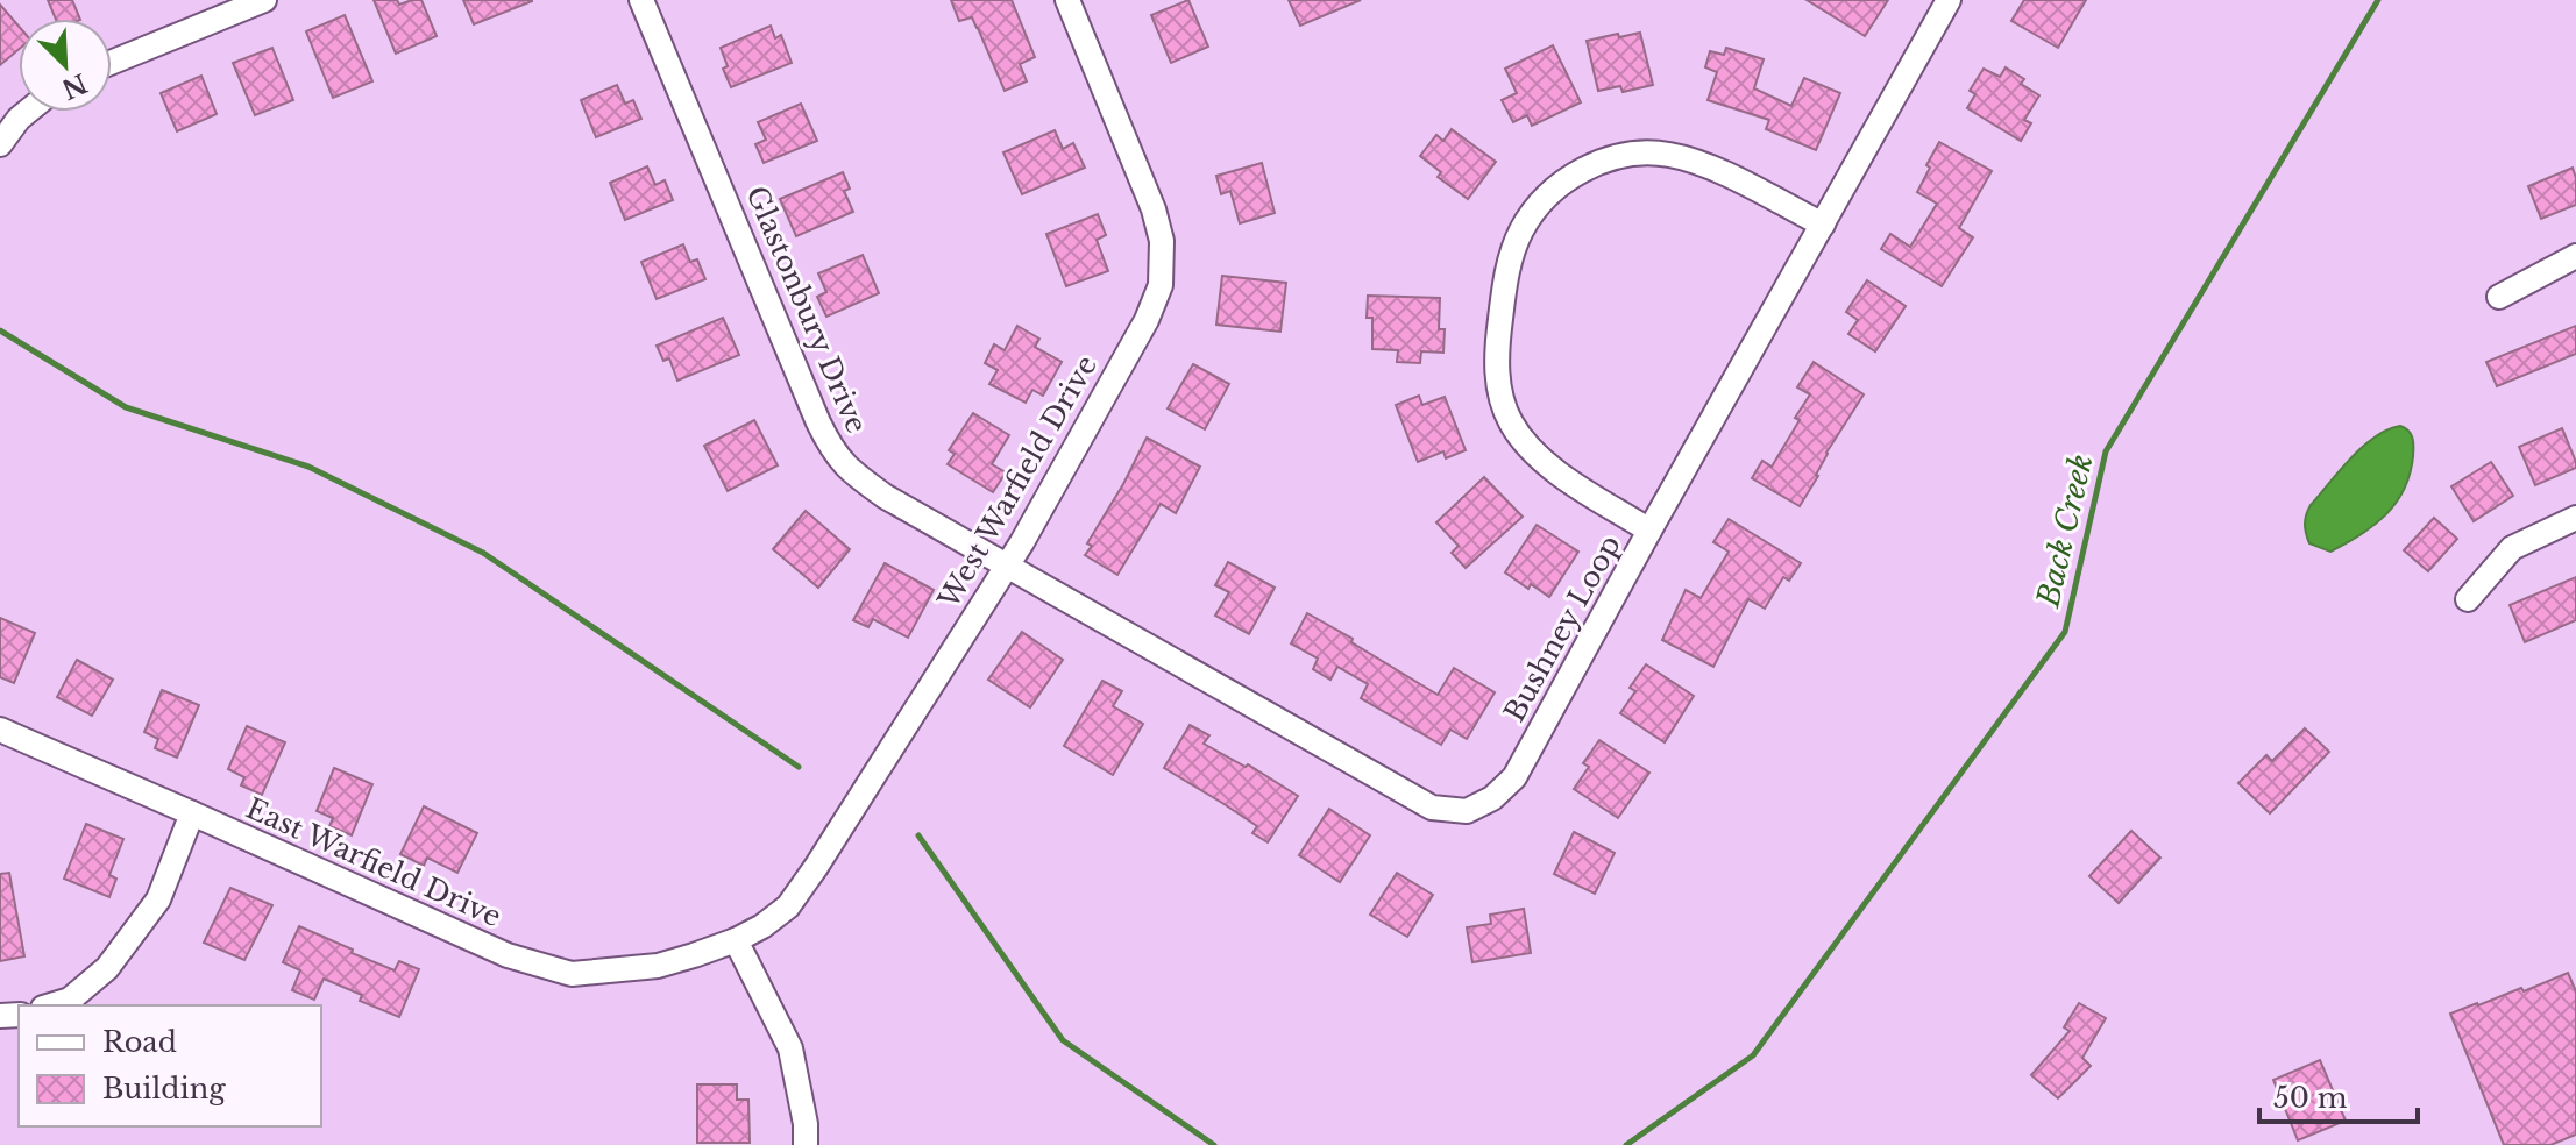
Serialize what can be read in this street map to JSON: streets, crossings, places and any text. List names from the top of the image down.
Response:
{
  "streets": {
    "street": [
      "Glastonbury Drive",
      "West Warfield Drive",
      "Bushney Loop",
      "East Warfield Drive"
    ]
  },
  "crossings": [
    ["Glastonbury Drive", "West Warfield Drive"],
    ["Glastonbury Drive", "Bushney Loop"],
    ["West Warfield Drive", "Bushney Loop"],
    ["West Warfield Drive", "East Warfield Drive"]
  ],
  "water": ["Back Creek"],
  "legend": ["Road", "Building"],
  "scale_bar": "50 m",
  "north": "bottom right"
}
